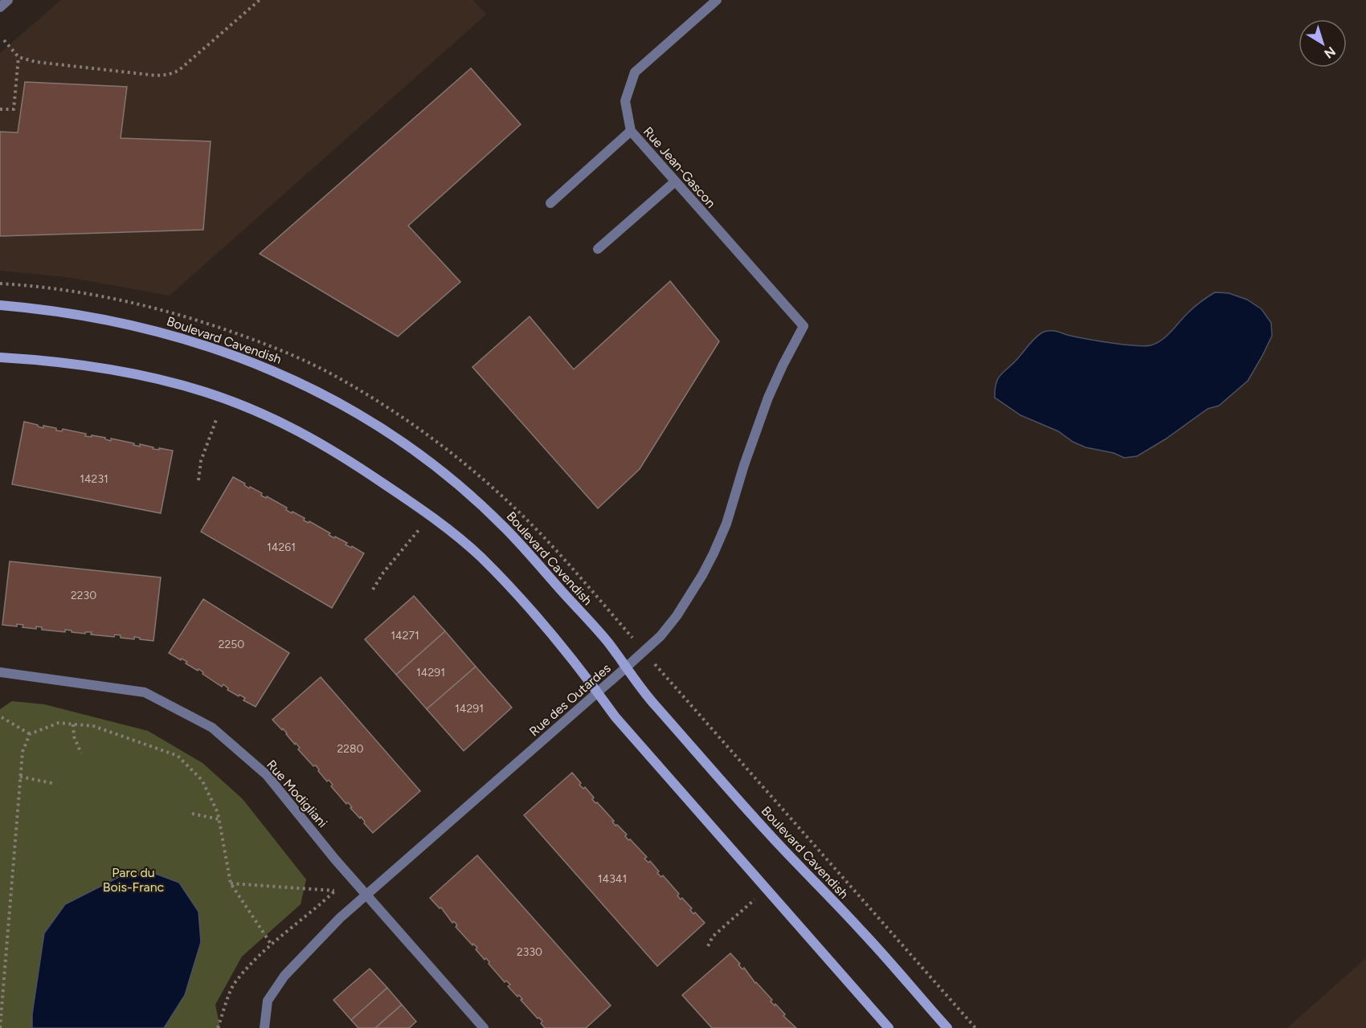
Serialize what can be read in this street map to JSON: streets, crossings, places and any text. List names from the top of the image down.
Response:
{
  "streets": {
    "main road": ["Boulevard Cavendish"],
    "street": ["Rue Jean-Gascon", "Rue des Outardes", "Rue Modigliani"]
  },
  "crossings": [
    ["Rue Jean-Gascon", "Rue des Outardes"],
    ["Boulevard Cavendish", "Rue des Outardes"],
    ["Rue des Outardes", "Rue Modigliani"]
  ],
  "parks": ["Parc du Bois-Franc"],
  "house_numbers": [
    "14231",
    "14261",
    "2230",
    "14271",
    "2250",
    "14291",
    "14291",
    "2280",
    "14341",
    "2330"
  ],
  "north": "bottom right"
}
